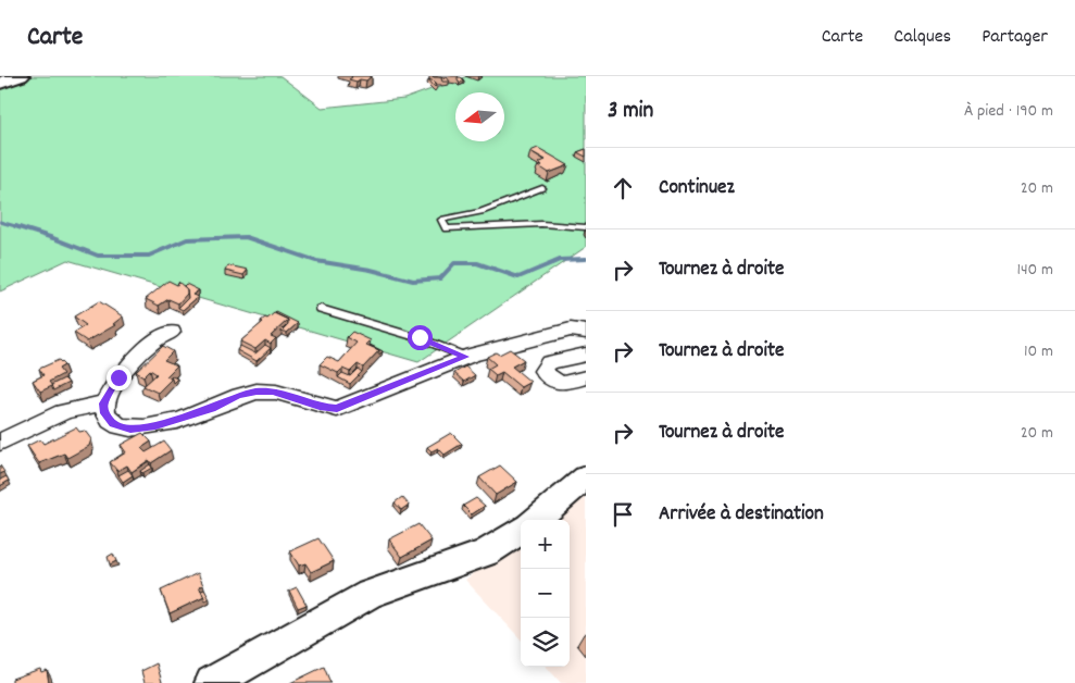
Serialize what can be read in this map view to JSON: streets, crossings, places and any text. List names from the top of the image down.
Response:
{
  "north": "left",
  "page": {
    "header": "Carte",
    "nav": ["Carte", "Calques", "Partager"],
    "heading": ["3 min", "À pied · 190 m"],
    "list": [
      ["Continuez", "20 m"],
      ["Tournez à droite", "140 m"],
      ["Tournez à droite", "10 m"],
      ["Tournez à droite", "20 m"],
      "Arrivée à destination"
    ],
    "map_buttons": ["+", "−"]
  }
}
